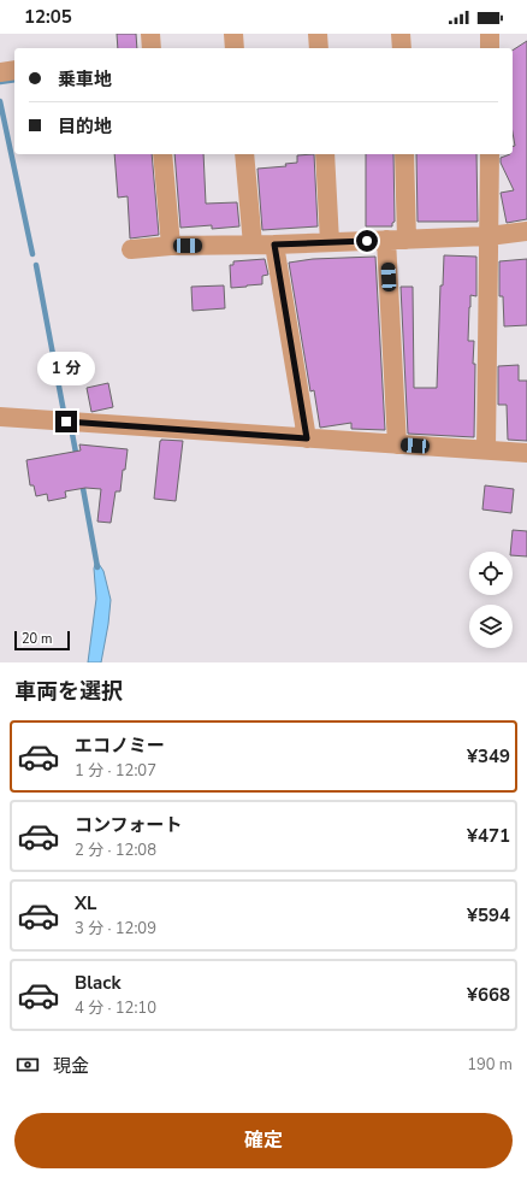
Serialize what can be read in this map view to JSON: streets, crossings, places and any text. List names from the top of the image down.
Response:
{
  "scale_bar": "20 m",
  "page": {
    "status": "12:05",
    "banner": ["乗車地", "目的地"],
    "bubble": "1 分",
    "scale": "20 m",
    "heading": "車両を選択",
    "list": [
      {
        "name": "エコノミー",
        "note": "1 分 · 12:07",
        "value": "¥349"
      },
      {
        "name": "コンフォート",
        "note": "2 分 · 12:08",
        "value": "¥471"
      },
      {
        "name": "XL",
        "note": "3 分 · 12:09",
        "value": "¥594"
      },
      {
        "name": "Black",
        "note": "4 分 · 12:10",
        "value": "¥668"
      }
    ],
    "pay": ["現金", "190 m"],
    "buttons": "確定"
  }
}
